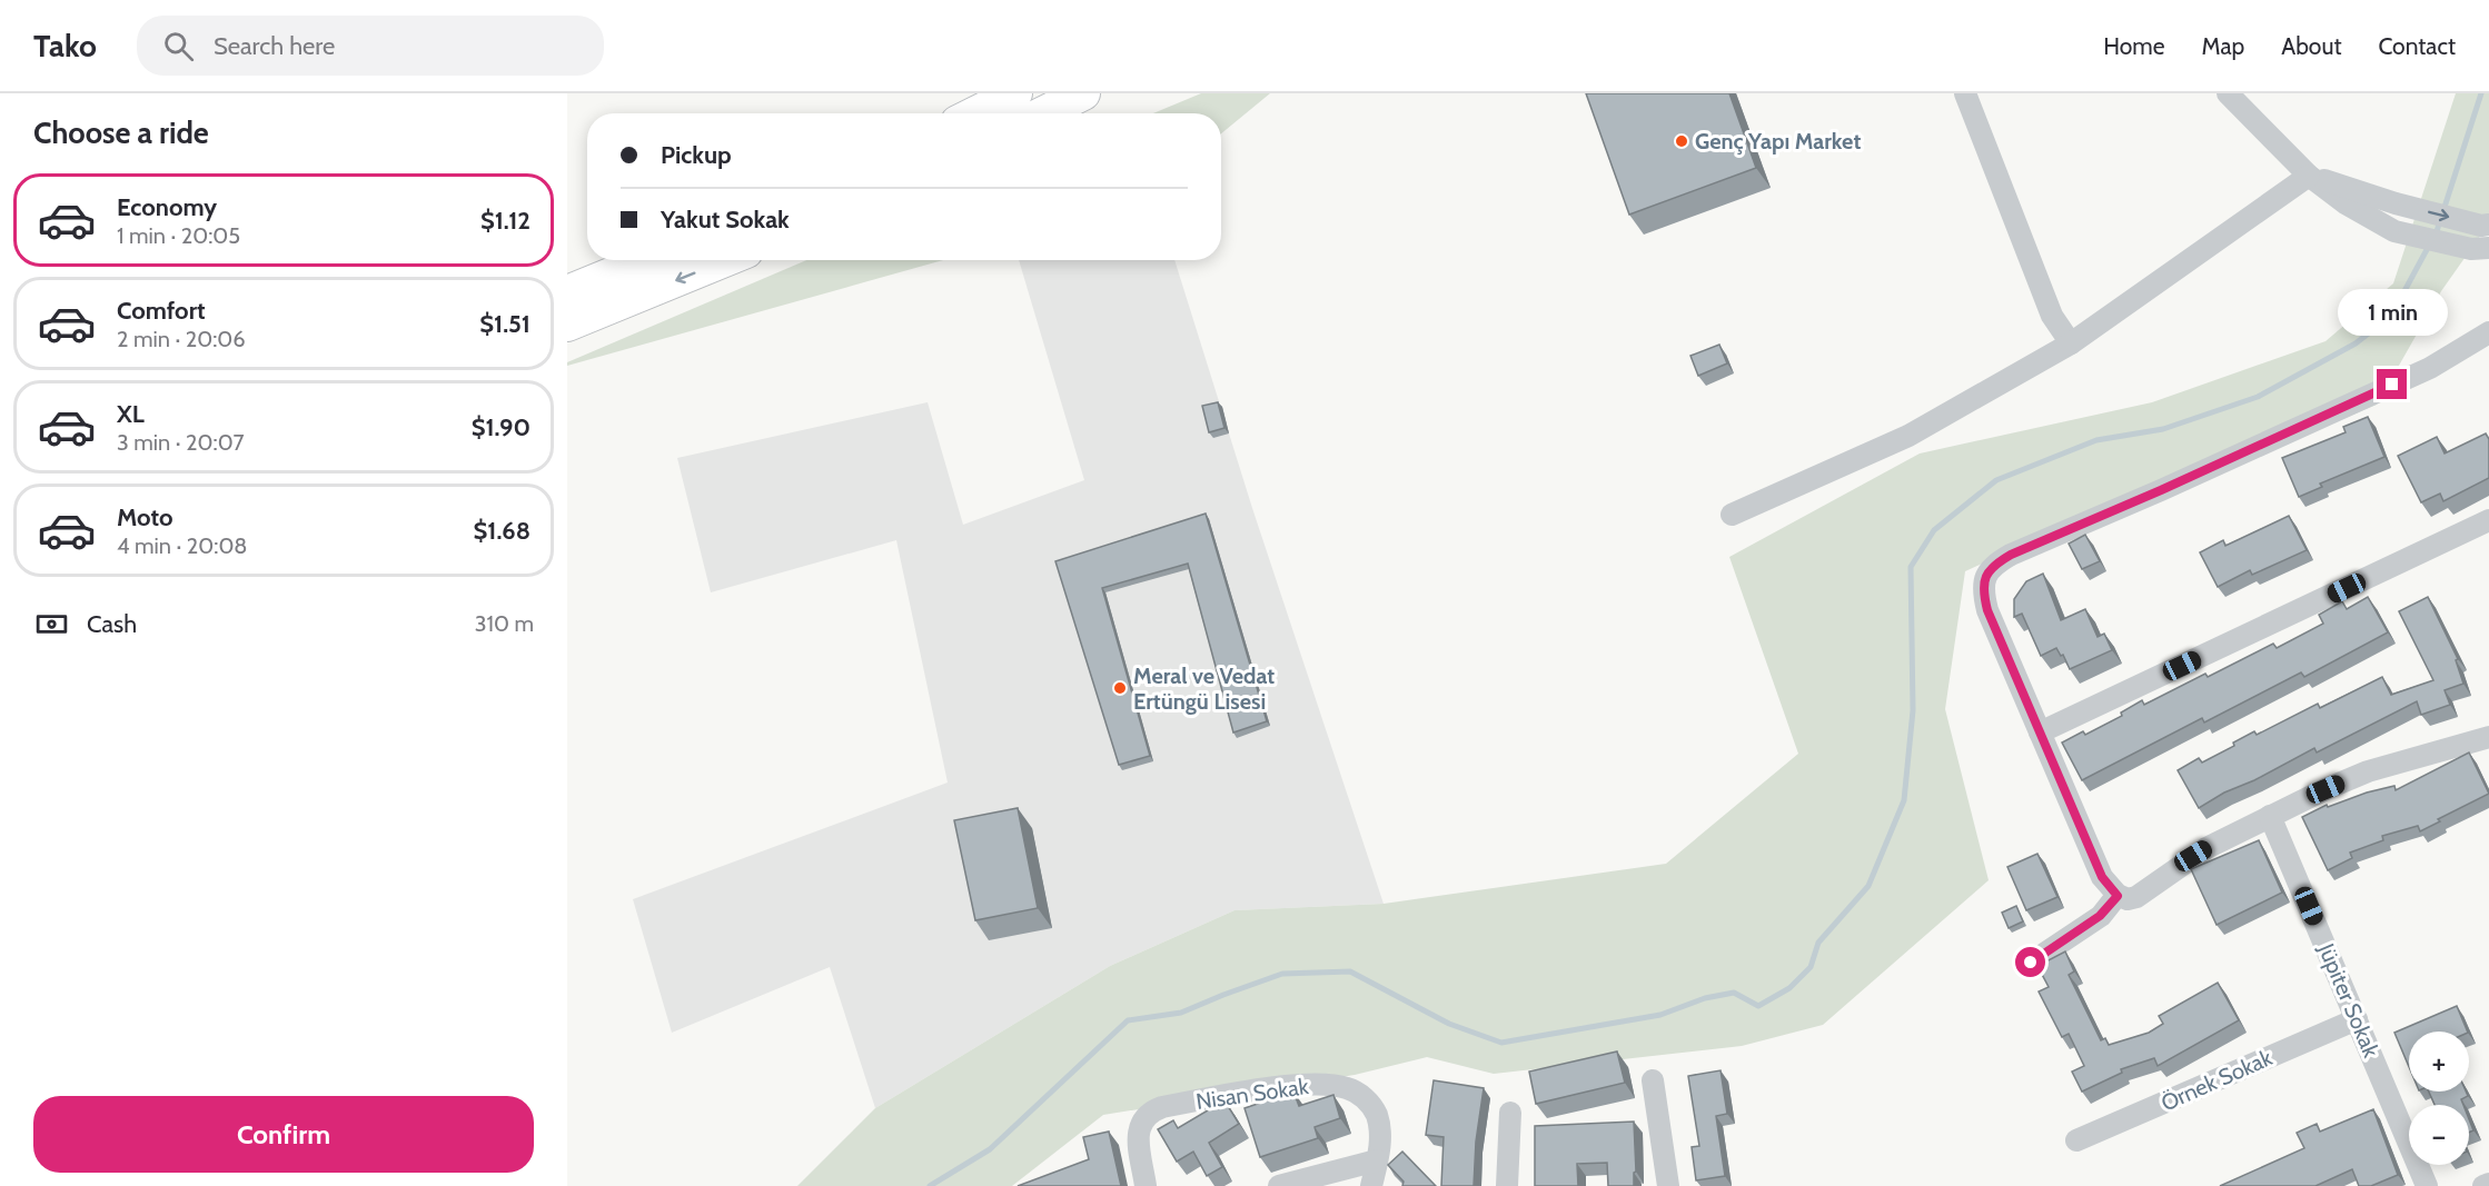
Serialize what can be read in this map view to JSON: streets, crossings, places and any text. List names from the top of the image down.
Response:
{
  "streets": {
    "street": ["Jüpiter Sokak", "Örnek Sokak", "Nisan Sokak"]
  },
  "crossings": [
    ["Jüpiter Sokak", "Örnek Sokak"]
  ],
  "places": ["Genç Yapı Market", "Meral ve Vedat Ertüngü Lisesi"],
  "page": {
    "header": "Tako",
    "search": "Search here",
    "nav": [
      "Home",
      "Map",
      "About",
      "Contact"
    ],
    "heading": "Choose a ride",
    "banner": ["Pickup", "Yakut Sokak"],
    "list": [
      {
        "name": "Economy",
        "note": "1 min · 20:05",
        "value": "$1.12"
      },
      {
        "name": "Comfort",
        "note": "2 min · 20:06",
        "value": "$1.51"
      },
      {
        "name": "XL",
        "note": "3 min · 20:07",
        "value": "$1.90"
      },
      {
        "name": "Moto",
        "note": "4 min · 20:08",
        "value": "$1.68"
      }
    ],
    "bubble": "1 min",
    "pay": ["Cash", "310 m"],
    "map_buttons": ["+", "−"],
    "buttons": "Confirm"
  }
}
